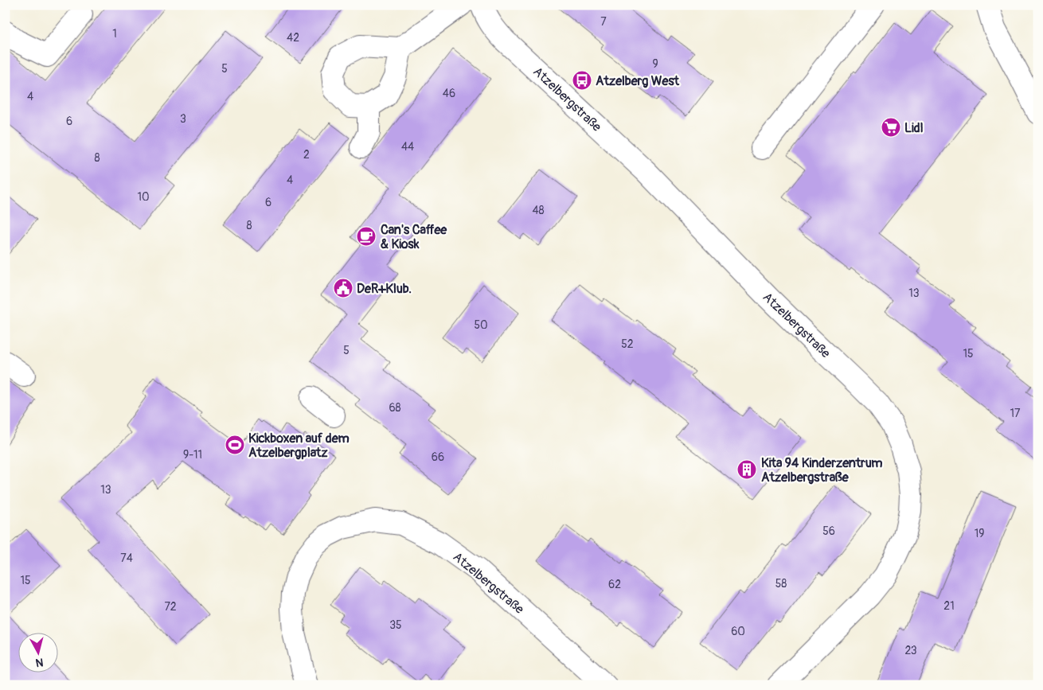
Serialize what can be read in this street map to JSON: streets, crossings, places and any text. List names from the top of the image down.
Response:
{
  "streets": {
    "street": ["Atzelbergstraße"]
  },
  "places": {
    "bus stop": ["Atzelberg West"],
    "supermarket": ["Lidl"],
    "cafe": ["Can's Caffee & Kiosk"],
    "public building": ["DeR+Klub."],
    "sports": ["Kickboxen auf dem Atzelbergplatz"],
    "building": ["Kita 94 Kinderzentrum Atzelbergstraße"]
  },
  "house_numbers": [
    "7",
    "1",
    "42",
    "9",
    "5",
    "46",
    "4",
    "3",
    "6",
    "44",
    "2",
    "8",
    "4",
    "10",
    "6",
    "48",
    "8",
    "13",
    "50",
    "52",
    "5",
    "15",
    "68",
    "17",
    "9-11",
    "66",
    "13",
    "56",
    "19",
    "74",
    "15",
    "58",
    "62",
    "21",
    "72",
    "35",
    "60",
    "23"
  ],
  "north": "bottom"
}
